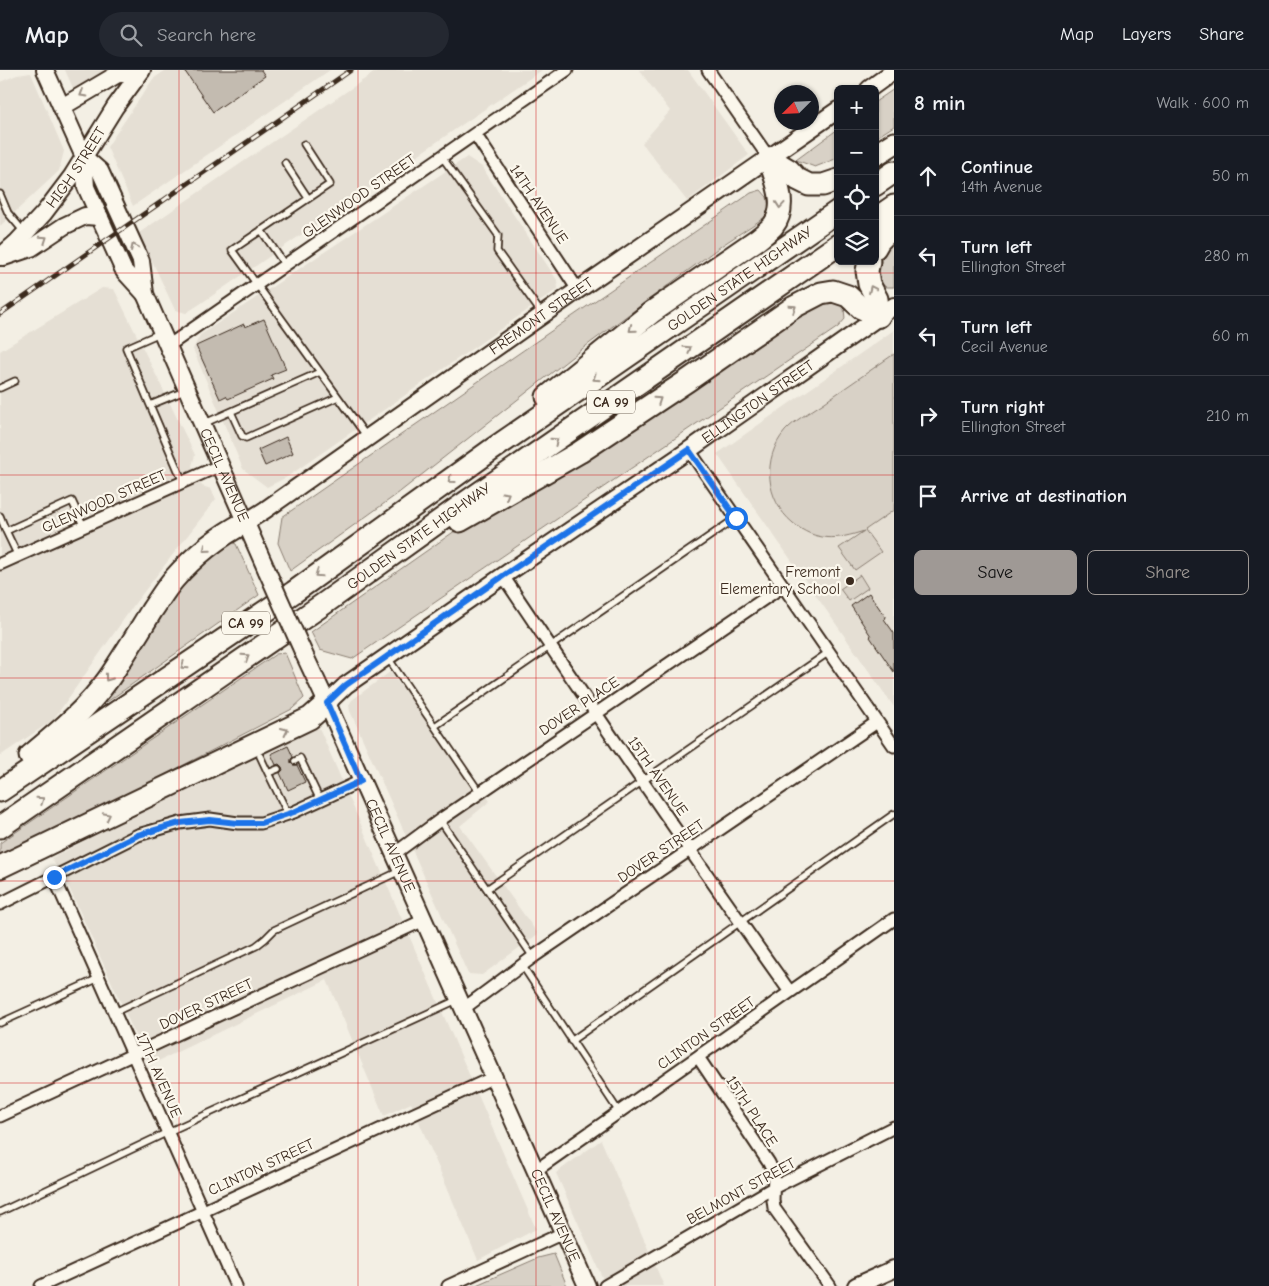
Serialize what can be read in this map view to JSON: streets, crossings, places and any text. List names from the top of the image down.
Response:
{
  "streets": {
    "highway": ["GOLDEN STATE HIGHWAY", "CA 99"],
    "main road": [
      "HIGH STREET",
      "FREMONT STREET",
      "ELLINGTON STREET",
      "CECIL AVENUE"
    ],
    "street": [
      "GLENWOOD STREET",
      "14TH AVENUE",
      "DOVER PLACE",
      "15TH AVENUE",
      "DOVER STREET",
      "CLINTON STREET",
      "17TH AVENUE",
      "15TH PLACE",
      "BELMONT STREET"
    ]
  },
  "crossings": [
    ["HIGH STREET", "CECIL AVENUE"],
    ["GLENWOOD STREET", "14TH AVENUE"],
    ["GLENWOOD STREET", "CECIL AVENUE"],
    ["14TH AVENUE", "FREMONT STREET"],
    ["FREMONT STREET", "CECIL AVENUE"],
    ["ELLINGTON STREET", "CECIL AVENUE"],
    ["ELLINGTON STREET", "15TH AVENUE"],
    ["CECIL AVENUE", "DOVER PLACE"],
    ["CECIL AVENUE", "DOVER STREET"],
    ["CECIL AVENUE", "CLINTON STREET"],
    ["DOVER PLACE", "15TH AVENUE"],
    ["15TH AVENUE", "DOVER STREET"],
    ["15TH AVENUE", "CLINTON STREET"],
    ["DOVER STREET", "17TH AVENUE"],
    ["CLINTON STREET", "17TH AVENUE"],
    ["CLINTON STREET", "15TH PLACE"],
    ["15TH PLACE", "BELMONT STREET"]
  ],
  "places": ["Fremont Elementary School"],
  "north": "bottom left",
  "page": {
    "header": "Map",
    "search": "Search here",
    "nav": ["Map", "Layers", "Share"],
    "heading": ["8 min", "Walk · 600 m"],
    "map_buttons": ["+", "−"],
    "list": [
      ["Continue", "14th Avenue", "50 m"],
      ["Turn left", "Ellington Street", "280 m"],
      ["Turn left", "Cecil Avenue", "60 m"],
      ["Turn right", "Ellington Street", "210 m"],
      "Arrive at destination"
    ],
    "buttons": ["Save", "Share"]
  }
}
